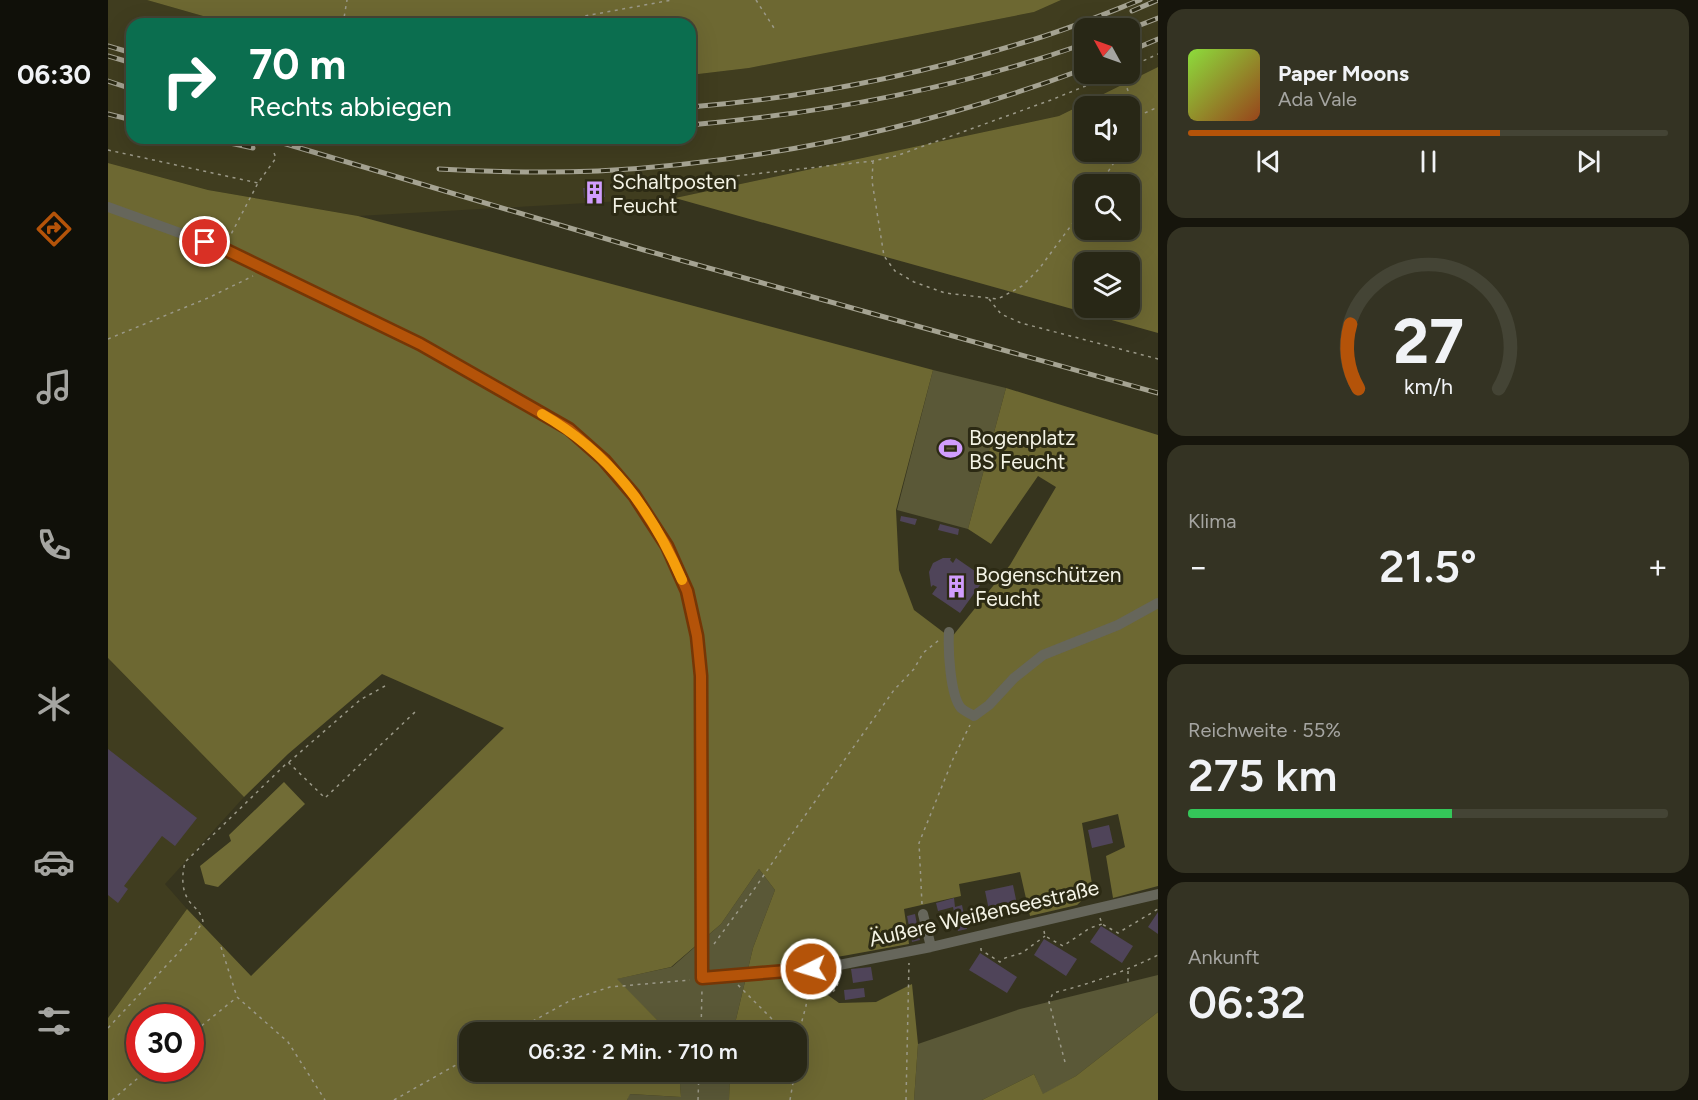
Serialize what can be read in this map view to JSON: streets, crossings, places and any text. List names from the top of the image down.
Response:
{
  "streets": {
    "street": ["Äußere Weißenseestraße"]
  },
  "places": {
    "building": ["Schaltposten Feucht", "Bogenschützen Feucht"],
    "sports": ["Bogenplatz BS Feucht"]
  },
  "north": "top left",
  "page": {
    "tabs": "06:30",
    "turn": ["70 m", "Rechts abbiegen"],
    "song": ["Paper Moons", "Ada Vale"],
    "tile": [
      "Klima",
      ["Reichweite · 55%", "275 km"],
      ["Ankunft", "06:32"]
    ],
    "heat": ["−", "21.5°", "+"],
    "limit": "30",
    "trip": "06:32 · 2 Min. · 710 m",
    "gauge": ["27", "km/h"]
  }
}
